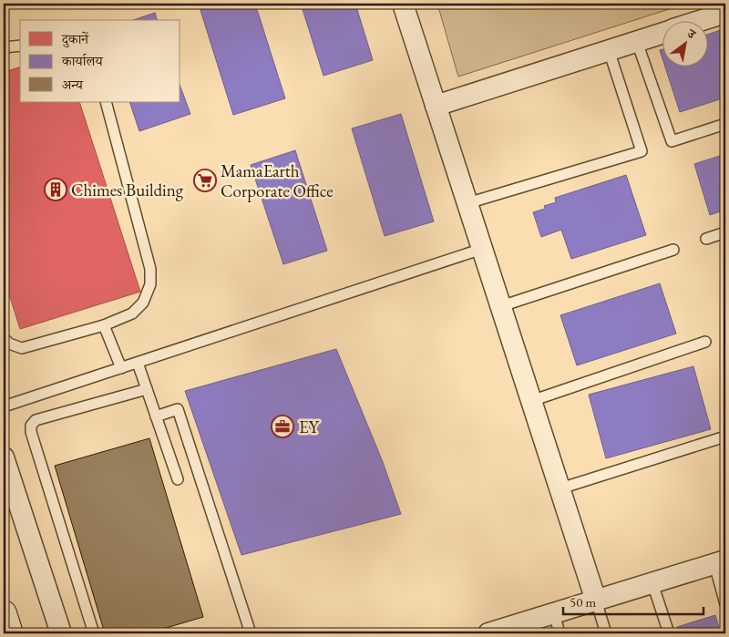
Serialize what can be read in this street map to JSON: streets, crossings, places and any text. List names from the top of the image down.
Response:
{
  "places": {
    "supermarket": ["MamaEarth Corporate Office"],
    "building": ["Chimes Building"],
    "office": ["EY"]
  },
  "legend": ["दुकानें", "कार्यालय", "अन्य"],
  "scale_bar": "50 m",
  "north": "top right"
}
